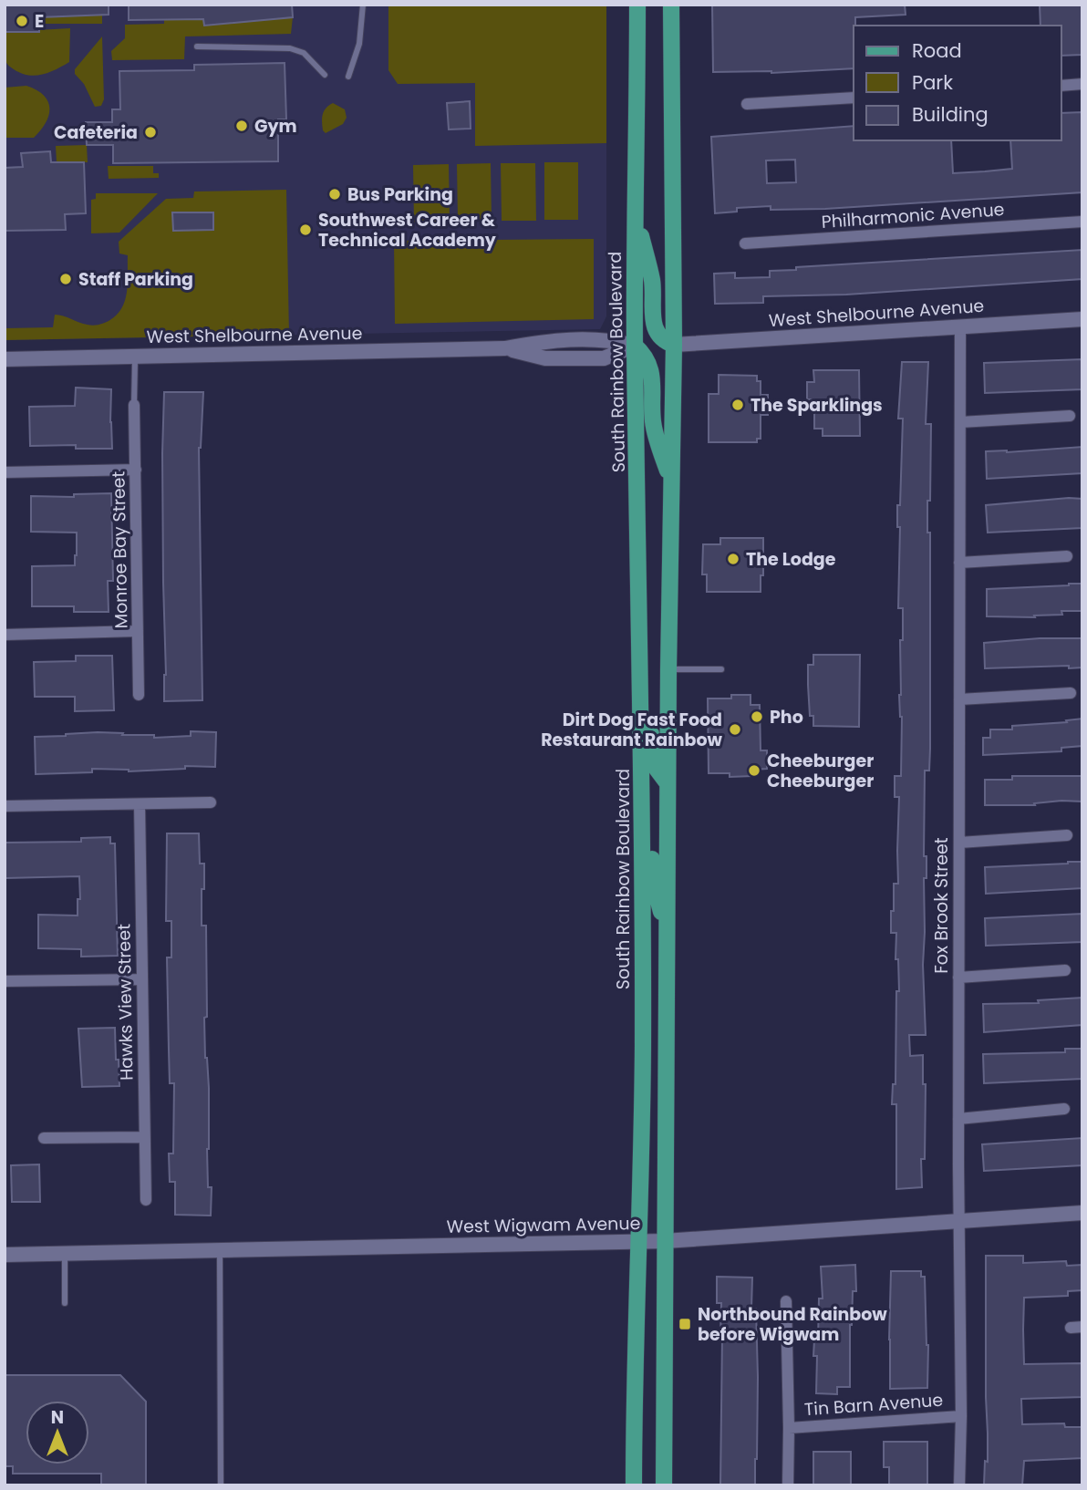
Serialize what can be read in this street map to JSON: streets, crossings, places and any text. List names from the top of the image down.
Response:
{
  "streets": {
    "main road": ["South Rainbow Boulevard"],
    "street": [
      "Philharmonic Avenue",
      "West Shelbourne Avenue",
      "Monroe Bay Street",
      "Fox Brook Street",
      "Hawks View Street",
      "West Wigwam Avenue",
      "Tin Barn Avenue"
    ]
  },
  "crossings": [
    ["West Shelbourne Avenue", "South Rainbow Boulevard"],
    ["West Shelbourne Avenue", "Fox Brook Street"],
    ["South Rainbow Boulevard", "West Wigwam Avenue"],
    ["Fox Brook Street", "West Wigwam Avenue"],
    ["Fox Brook Street", "Tin Barn Avenue"]
  ],
  "places": {
    "other": [
      "E",
      "Gym",
      "Cafeteria",
      "Bus Parking",
      "Southwest Career & Technical Academy",
      "Staff Parking",
      "The Sparklings",
      "The Lodge",
      "Pho",
      "Dirt Dog Fast Food Restaurant Rainbow",
      "Cheeburger Cheeburger"
    ],
    "transit": ["Northbound Rainbow before Wigwam"]
  },
  "legend": ["Road", "Park", "Building"],
  "north": "top"
}
